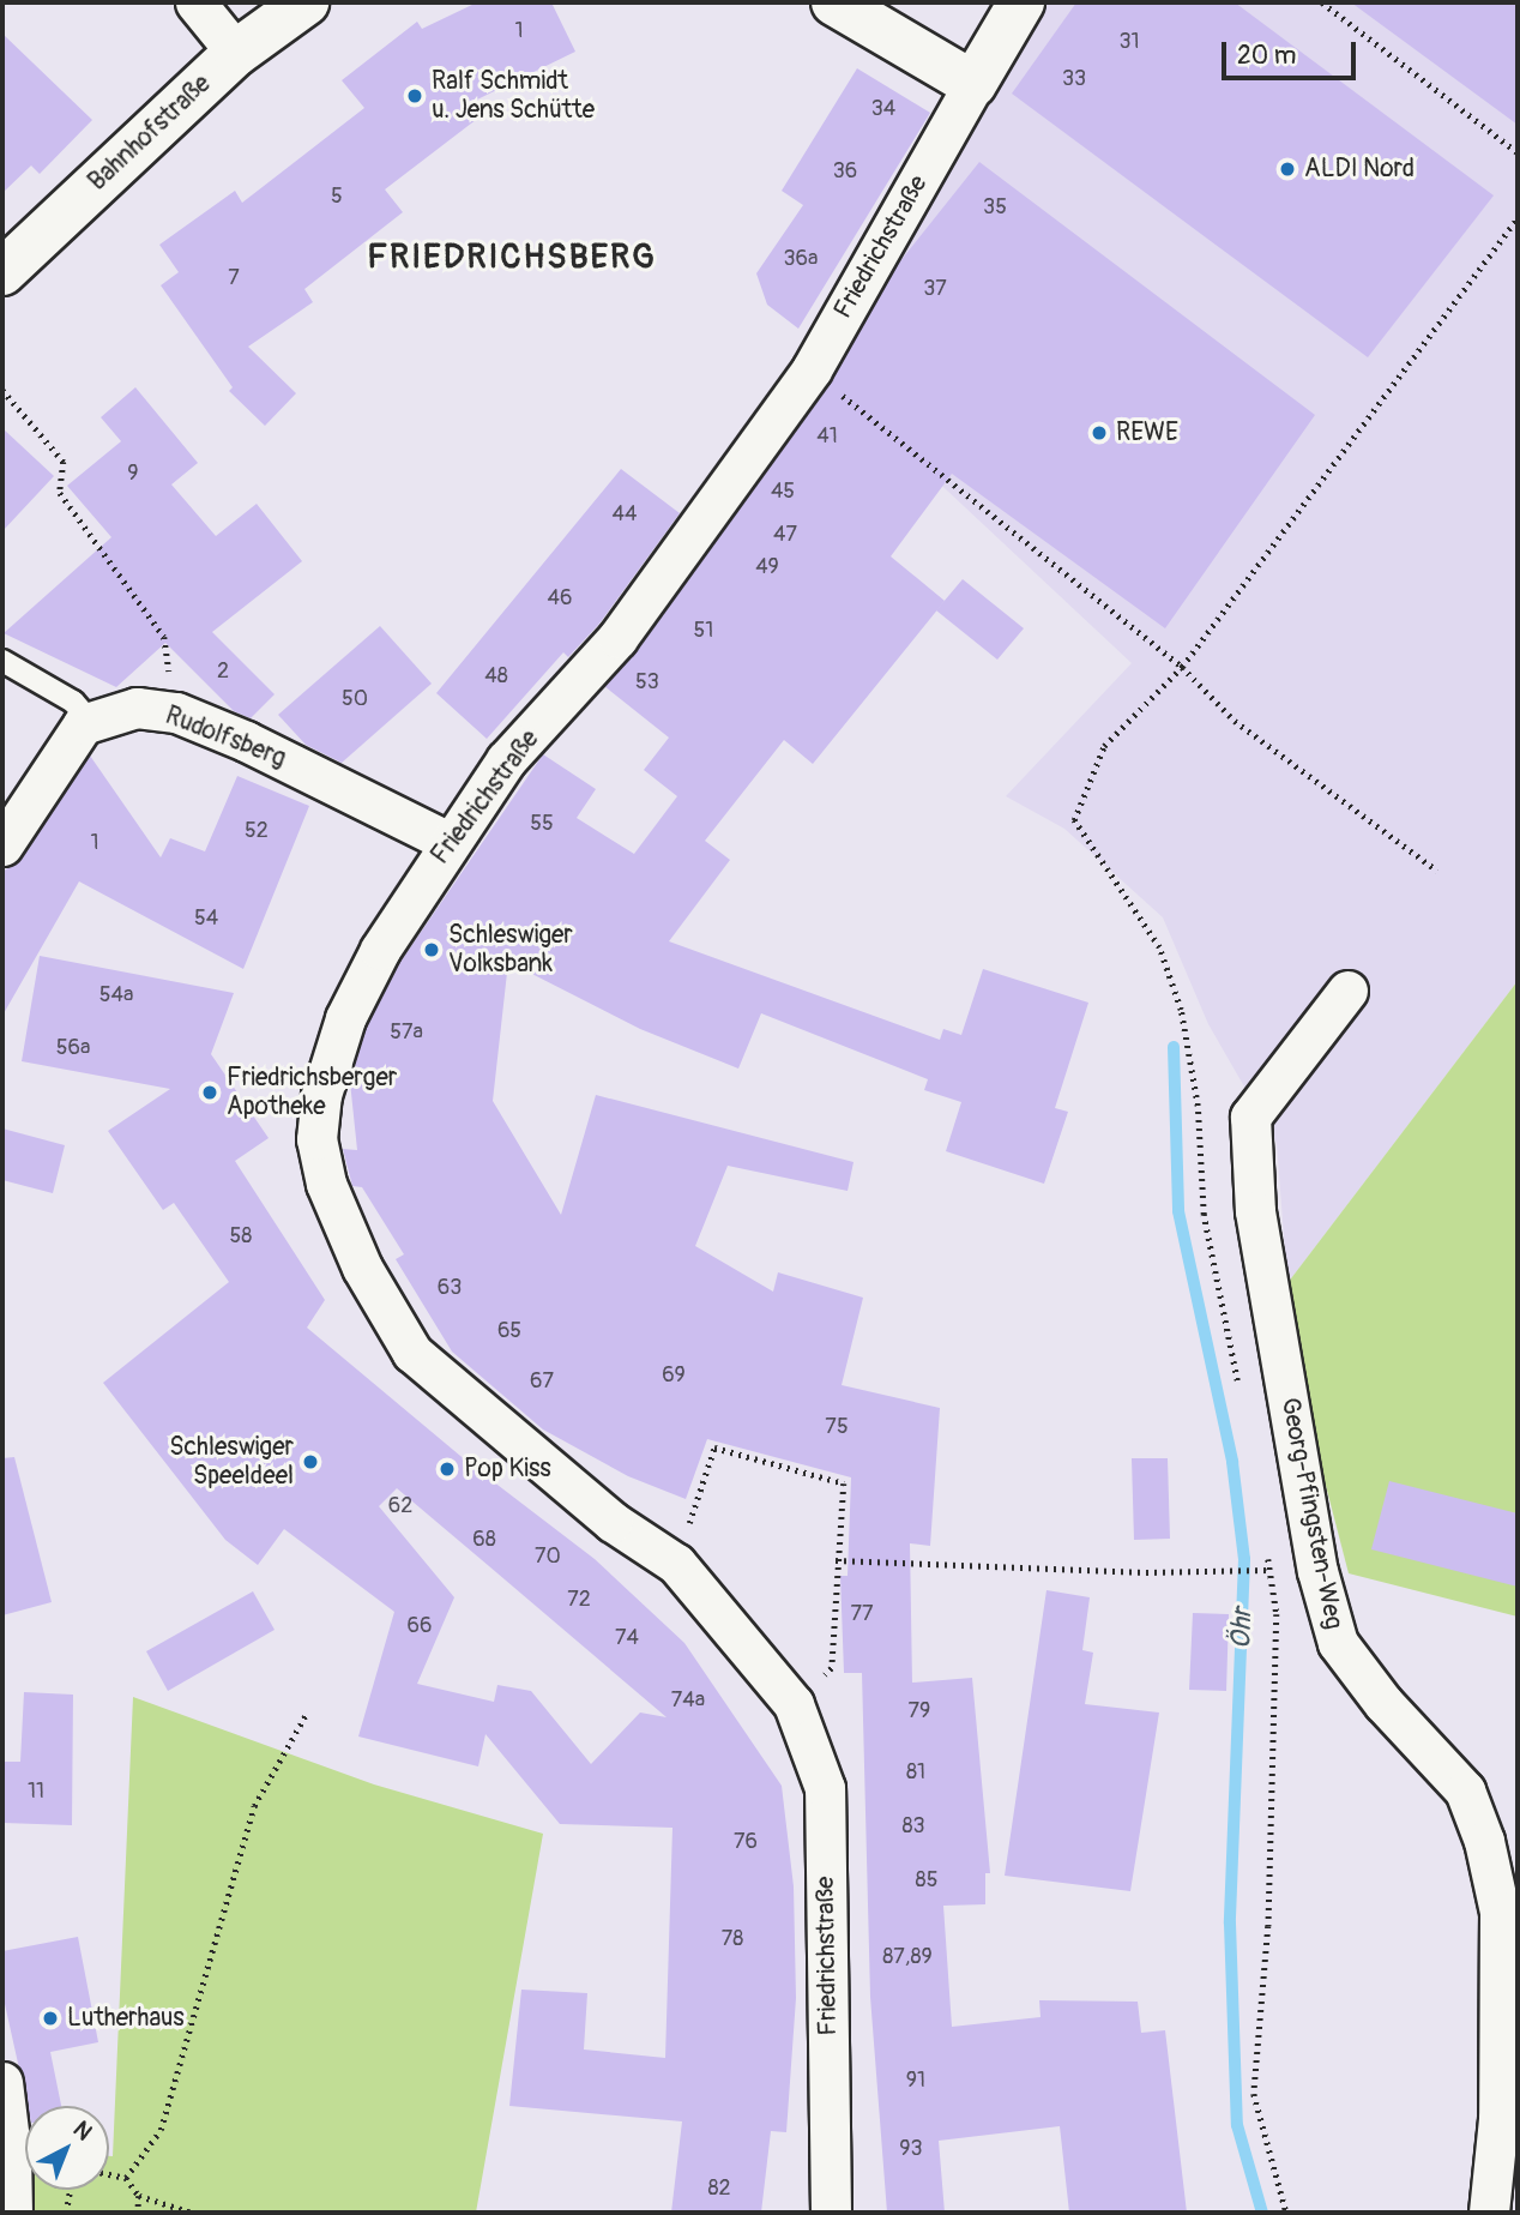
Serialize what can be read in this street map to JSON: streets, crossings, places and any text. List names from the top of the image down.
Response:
{
  "streets": {
    "street": [
      "Bahnhofstraße",
      "Friedrichstraße",
      "Rudolfsberg",
      "Georg-Pfingsten-Weg"
    ]
  },
  "crossings": [
    ["Friedrichstraße", "Rudolfsberg"]
  ],
  "districts": ["FRIEDRICHSBERG"],
  "water": ["Öhr"],
  "places": [
    "Ralf Schmidt u. Jens Schütte",
    "ALDI Nord",
    "REWE",
    "Schleswiger Volksbank",
    "Friedrichsberger Apotheke",
    "Schleswiger Speeldeel",
    "Pop Kiss",
    "Lutherhaus"
  ],
  "house_numbers": [
    "1",
    "31",
    "33",
    "34",
    "36",
    "5",
    "35",
    "36a",
    "7",
    "37",
    "41",
    "9",
    "45",
    "44",
    "47",
    "49",
    "46",
    "51",
    "2",
    "48",
    "53",
    "50",
    "55",
    "52",
    "1",
    "54",
    "54a",
    "57a",
    "56a",
    "58",
    "63",
    "65",
    "69",
    "67",
    "75",
    "62",
    "68",
    "70",
    "72",
    "77",
    "66",
    "74",
    "74a",
    "79",
    "81",
    "11",
    "83",
    "76",
    "85",
    "78",
    "87,89",
    "91",
    "93",
    "82"
  ],
  "scale_bar": "20 m",
  "north": "top right"
}
